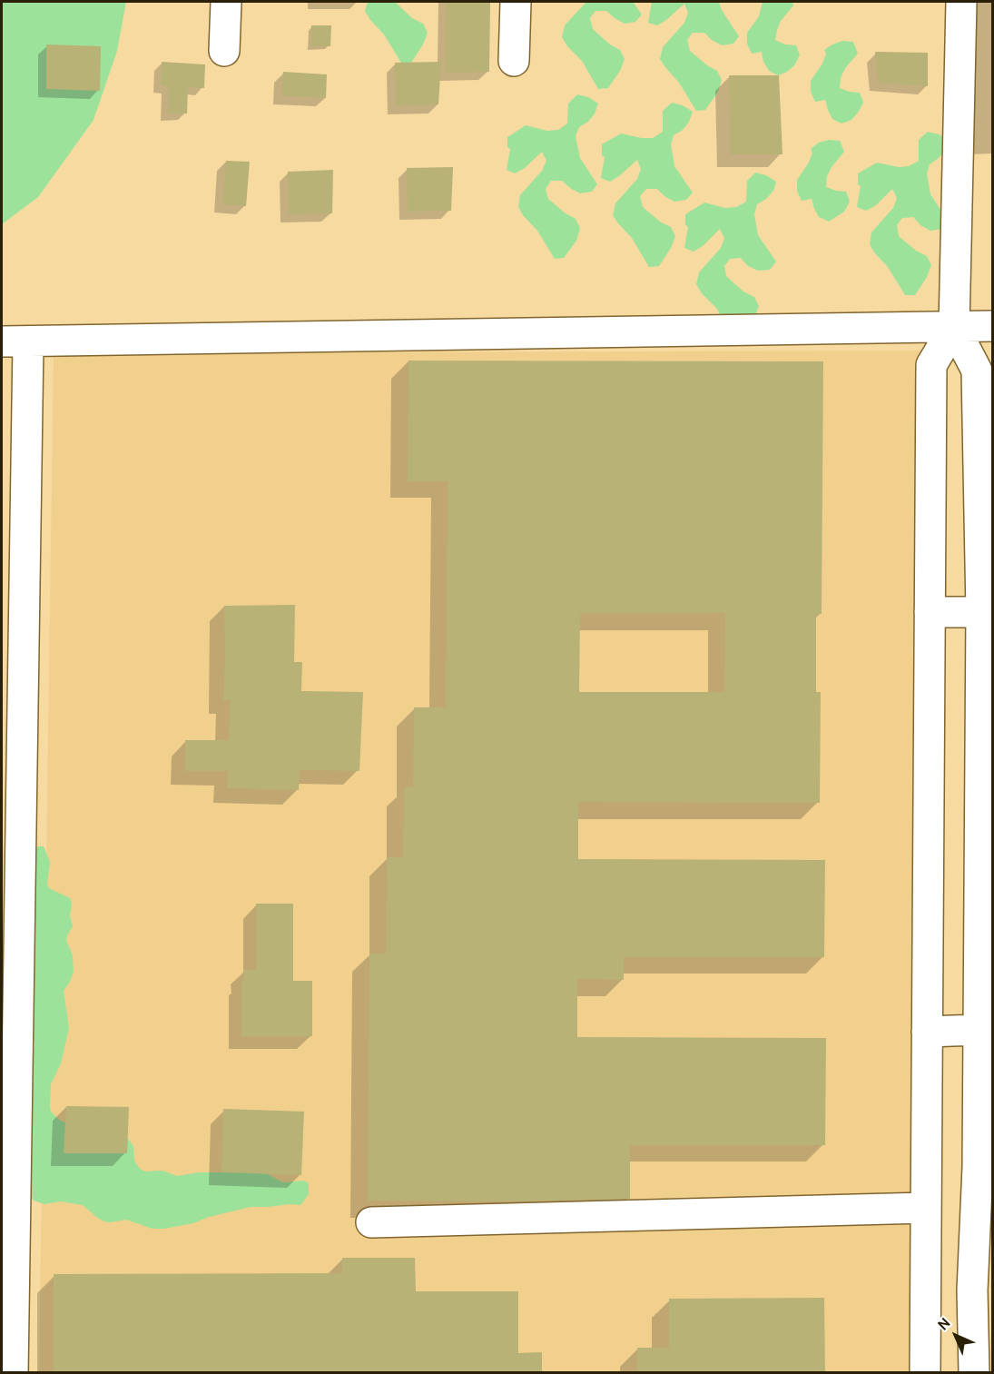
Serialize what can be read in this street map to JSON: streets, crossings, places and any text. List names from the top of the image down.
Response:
{
  "north": "top left"
}
